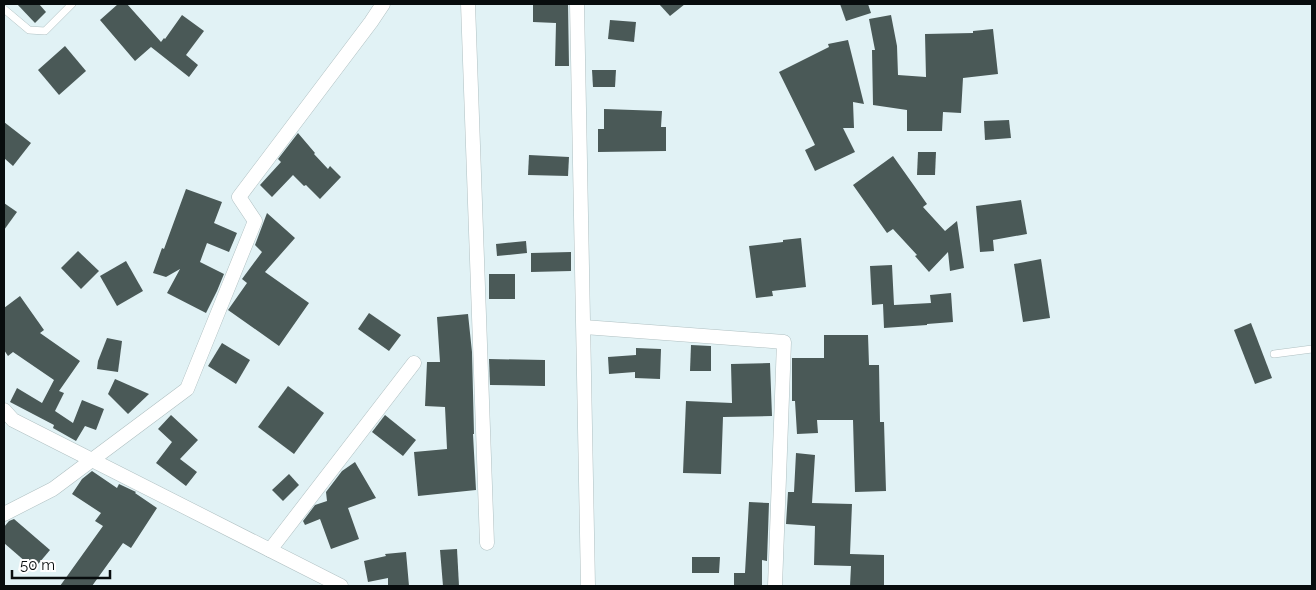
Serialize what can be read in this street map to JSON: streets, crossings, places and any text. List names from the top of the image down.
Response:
{
  "scale_bar": "50 m"
}
